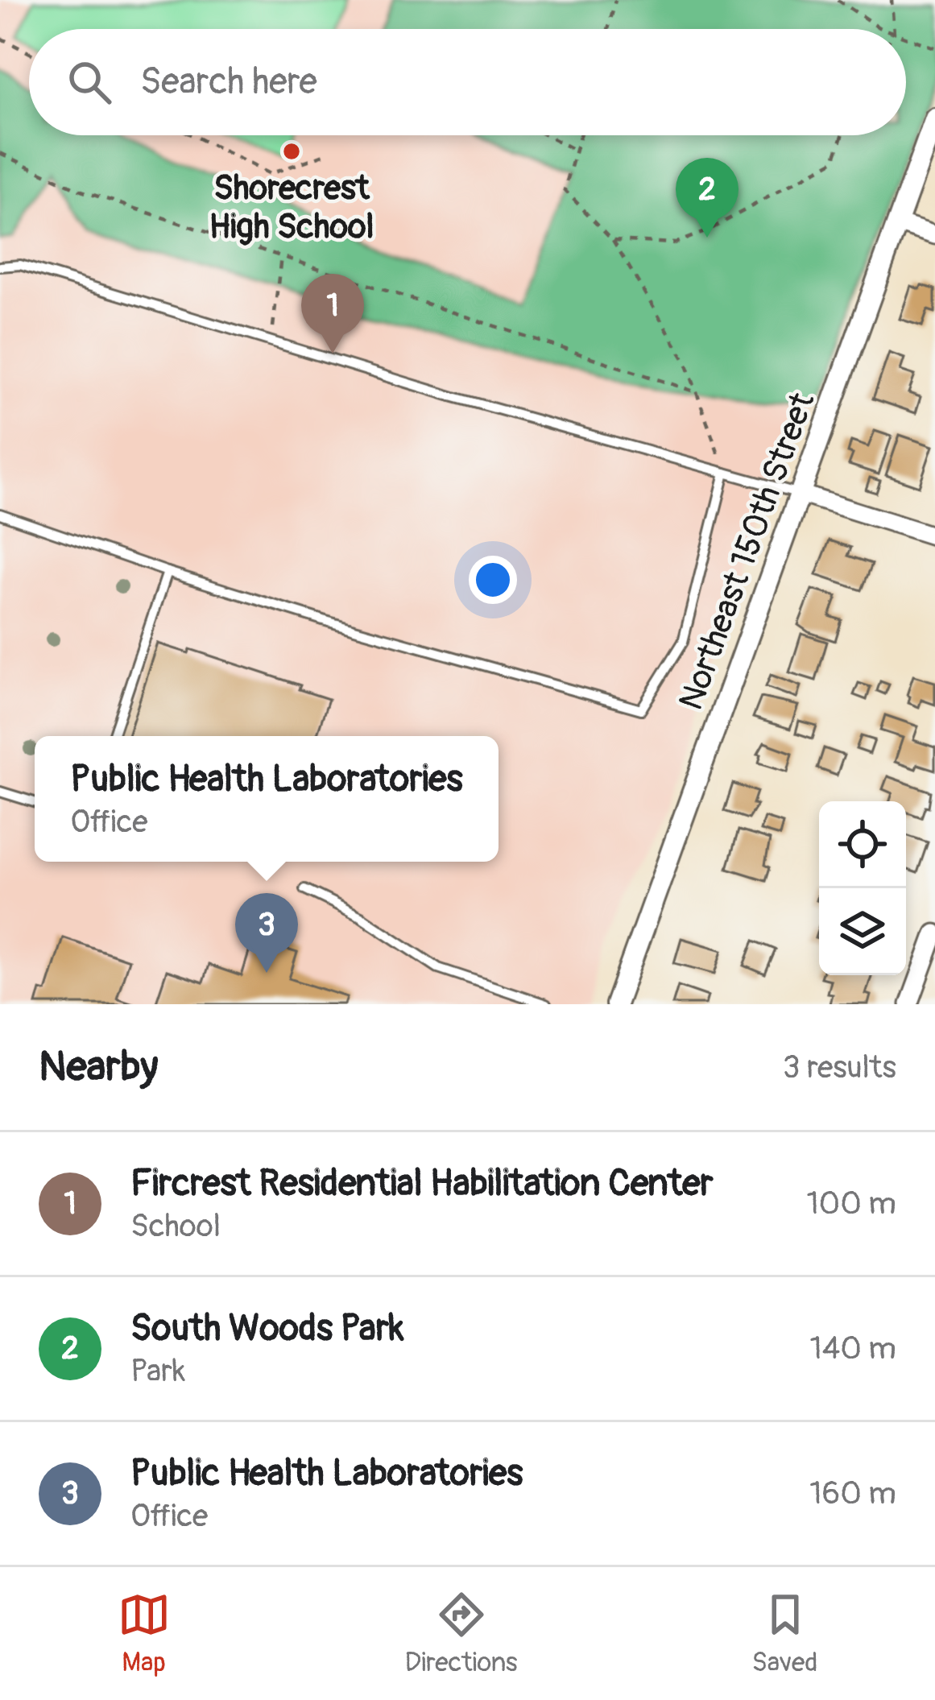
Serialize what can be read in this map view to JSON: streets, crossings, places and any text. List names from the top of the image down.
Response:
{
  "streets": {
    "street": ["Northeast 150th Street"]
  },
  "places": ["Shorecrest High School"],
  "page": {
    "search": "Search here",
    "pins": ["2", "1", "3"],
    "popup": ["Public Health Laboratories", "Office"],
    "heading": ["Nearby", "3 results"],
    "list": [
      {
        "mark": "1",
        "name": "Fircrest Residential Habilitation Center",
        "note": "School",
        "value": "100 m"
      },
      {
        "mark": "2",
        "name": "South Woods Park",
        "note": "Park",
        "value": "140 m"
      },
      {
        "mark": "3",
        "name": "Public Health Laboratories",
        "note": "Office",
        "value": "160 m"
      }
    ],
    "nav": ["Map", "Directions", "Saved"]
  }
}
